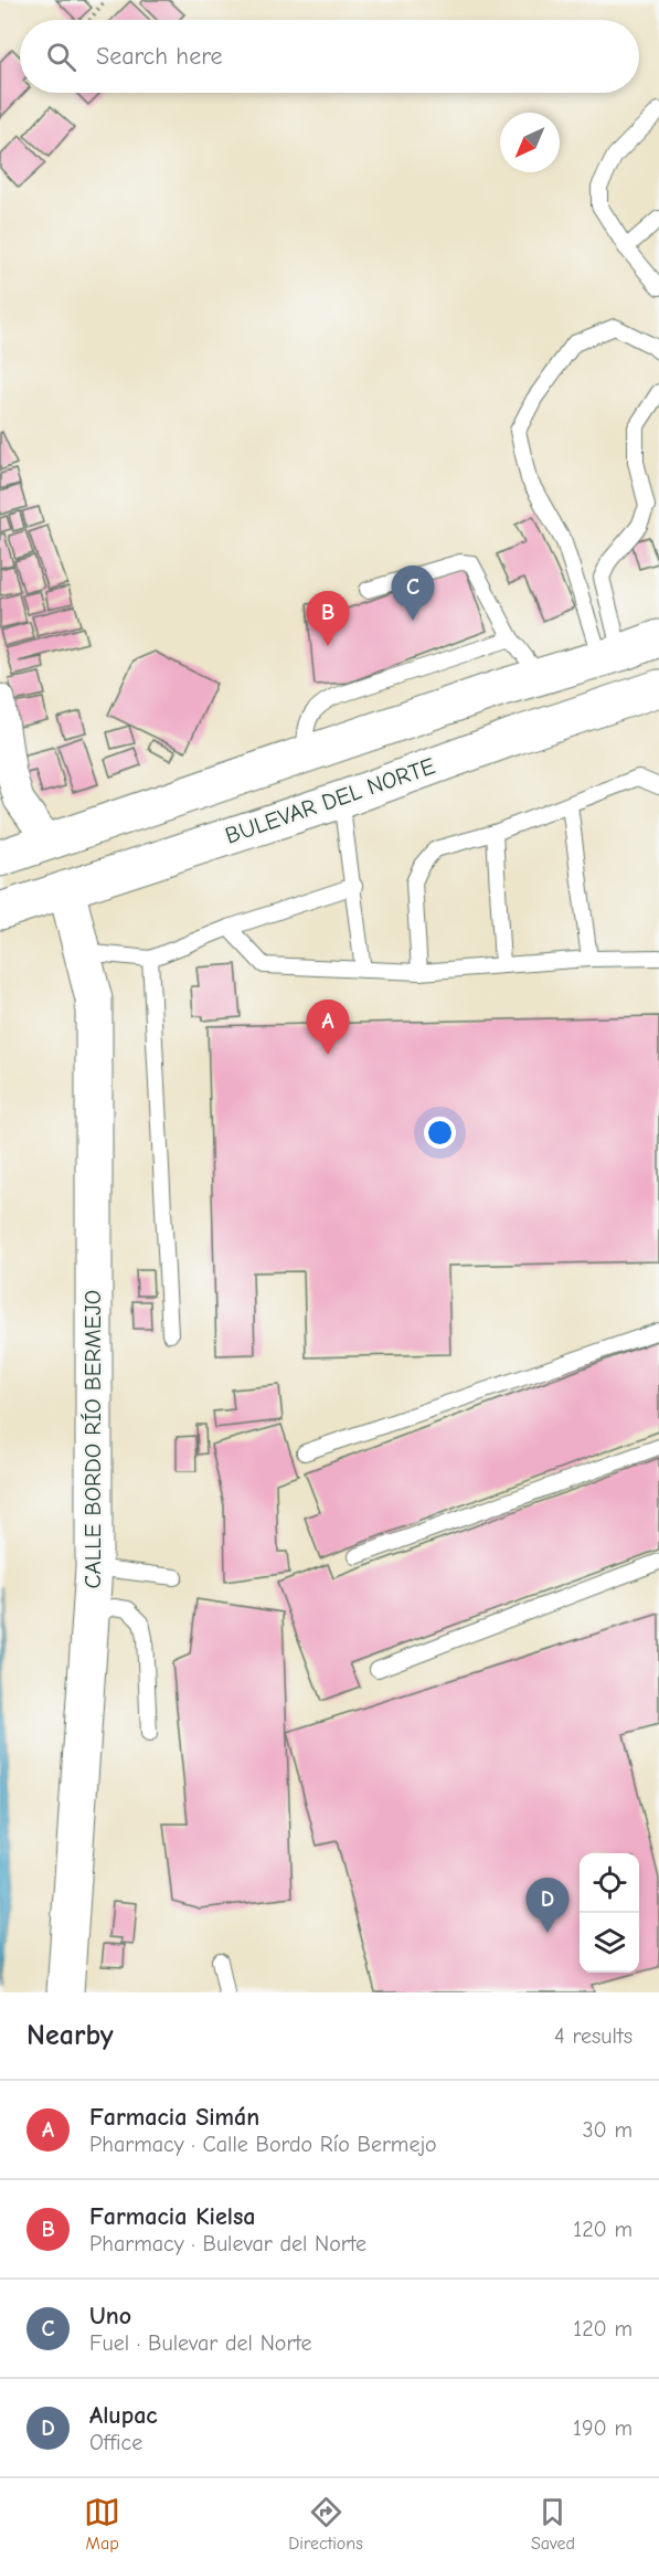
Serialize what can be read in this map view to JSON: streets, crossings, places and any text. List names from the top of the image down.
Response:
{
  "streets": {
    "main road": ["BULEVAR DEL NORTE", "CALLE BORDO RÍO BERMEJO"]
  },
  "crossings": [
    ["BULEVAR DEL NORTE", "CALLE BORDO RÍO BERMEJO"]
  ],
  "north": "bottom left",
  "page": {
    "search": "Search here",
    "pins": [
      "C",
      "B",
      "A",
      "D"
    ],
    "heading": ["Nearby", "4 results"],
    "list": [
      {
        "mark": "A",
        "name": "Farmacia Simán",
        "note": "Pharmacy · Calle Bordo Río Bermejo",
        "value": "30 m"
      },
      {
        "mark": "B",
        "name": "Farmacia Kielsa",
        "note": "Pharmacy · Bulevar del Norte",
        "value": "120 m"
      },
      {
        "mark": "C",
        "name": "Uno",
        "note": "Fuel · Bulevar del Norte",
        "value": "120 m"
      },
      {
        "mark": "D",
        "name": "Alupac",
        "note": "Office",
        "value": "190 m"
      }
    ],
    "nav": ["Map", "Directions", "Saved"]
  }
}
